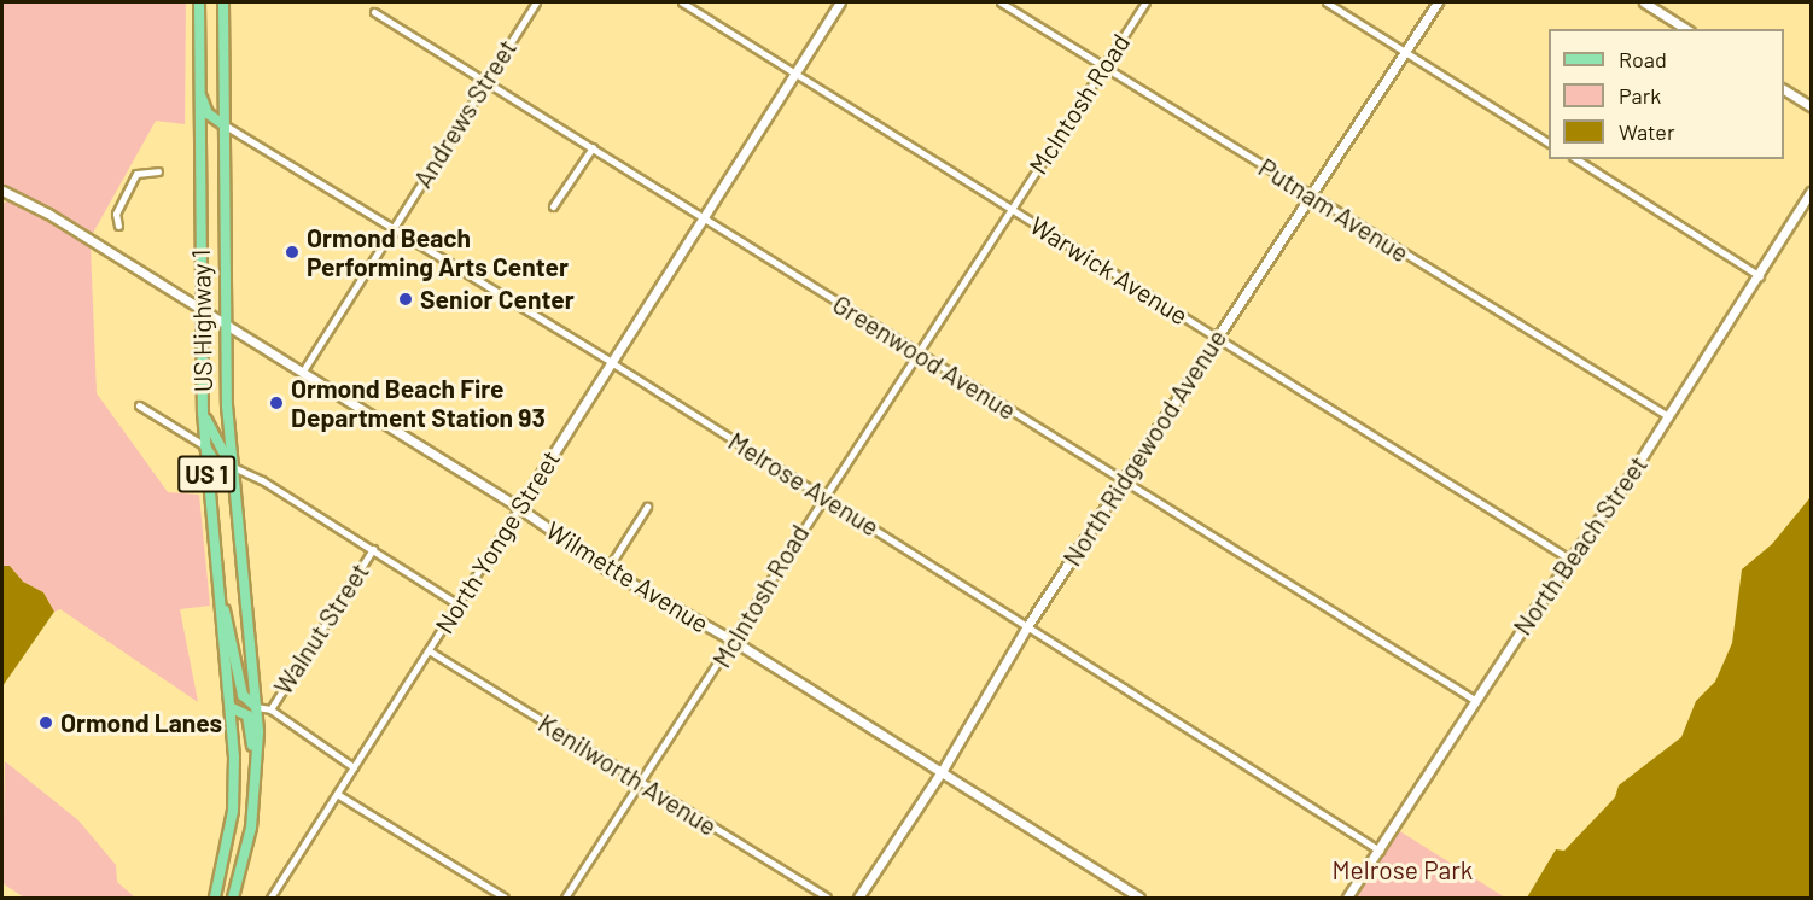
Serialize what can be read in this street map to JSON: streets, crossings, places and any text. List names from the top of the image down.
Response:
{
  "streets": {
    "main road": ["US Highway 1", "US 1"],
    "street": [
      "McIntosh Road",
      "Andrews Street",
      "Putnam Avenue",
      "Warwick Avenue",
      "Greenwood Avenue",
      "North Ridgewood Avenue",
      "Melrose Avenue",
      "North Yonge Street",
      "North Beach Street",
      "Wilmette Avenue",
      "Walnut Street",
      "Kenilworth Avenue"
    ]
  },
  "crossings": [
    ["McIntosh Road", "Putnam Avenue"],
    ["McIntosh Road", "Warwick Avenue"],
    ["McIntosh Road", "Greenwood Avenue"],
    ["McIntosh Road", "Melrose Avenue"],
    ["McIntosh Road", "Wilmette Avenue"],
    ["McIntosh Road", "Kenilworth Avenue"],
    ["Andrews Street", "Greenwood Avenue"],
    ["Andrews Street", "Melrose Avenue"],
    ["Andrews Street", "Wilmette Avenue"],
    ["Putnam Avenue", "North Ridgewood Avenue"],
    ["Putnam Avenue", "North Beach Street"],
    ["Warwick Avenue", "North Ridgewood Avenue"],
    ["Warwick Avenue", "North Yonge Street"],
    ["Warwick Avenue", "North Beach Street"],
    ["US Highway 1", "US 1"],
    ["US Highway 1", "Melrose Avenue"],
    ["US Highway 1", "Wilmette Avenue"],
    ["Greenwood Avenue", "North Ridgewood Avenue"],
    ["Greenwood Avenue", "North Yonge Street"],
    ["Greenwood Avenue", "North Beach Street"],
    ["North Ridgewood Avenue", "Melrose Avenue"],
    ["North Ridgewood Avenue", "Wilmette Avenue"],
    ["Melrose Avenue", "North Yonge Street"],
    ["Melrose Avenue", "North Beach Street"],
    ["North Yonge Street", "Wilmette Avenue"],
    ["North Yonge Street", "Kenilworth Avenue"]
  ],
  "parks": ["Melrose Park"],
  "places": [
    "Ormond Beach Performing Arts Center",
    "Senior Center",
    "Ormond Beach Fire Department Station 93",
    "Ormond Lanes"
  ],
  "legend": ["Road", "Park", "Water"]
}
